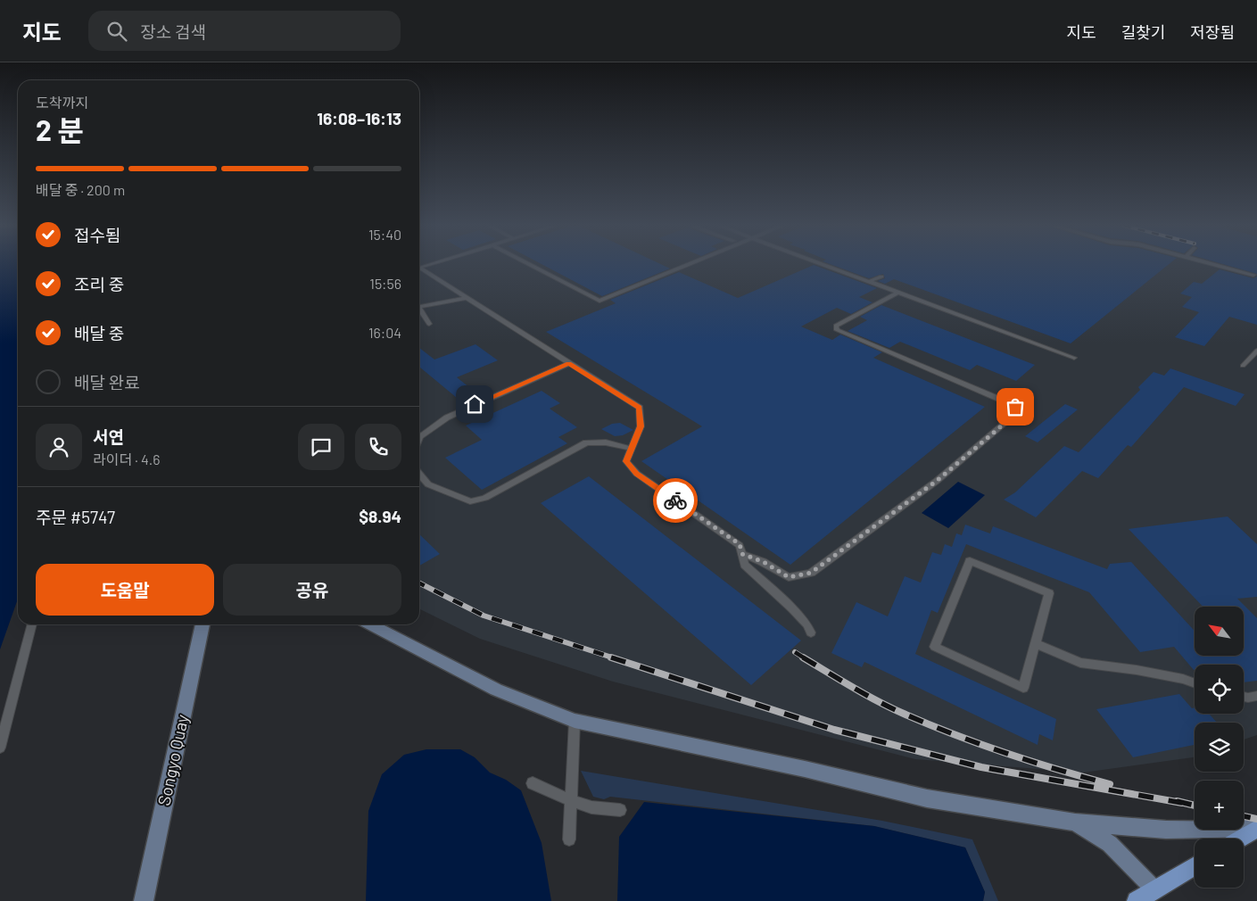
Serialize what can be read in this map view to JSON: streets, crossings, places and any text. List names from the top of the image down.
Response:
{
  "streets": {
    "main road": ["Songyo Quay"]
  },
  "north": "top left",
  "page": {
    "header": "지도",
    "search": "장소 검색",
    "nav": ["지도", "길찾기", "저장됨"],
    "heading": ["2 분", "도착까지", "16:08–16:13"],
    "panel": [
      "서연",
      "라이더 · 4.6",
      "주문 #5747",
      "$8.94"
    ],
    "bar": "배달 중 · 200 m",
    "list": [
      ["접수됨", "15:40"],
      ["조리 중", "15:56"],
      ["배달 중", "16:04"],
      "배달 완료"
    ],
    "buttons": ["도움말", "공유"],
    "map_buttons": ["+", "−"]
  }
}
